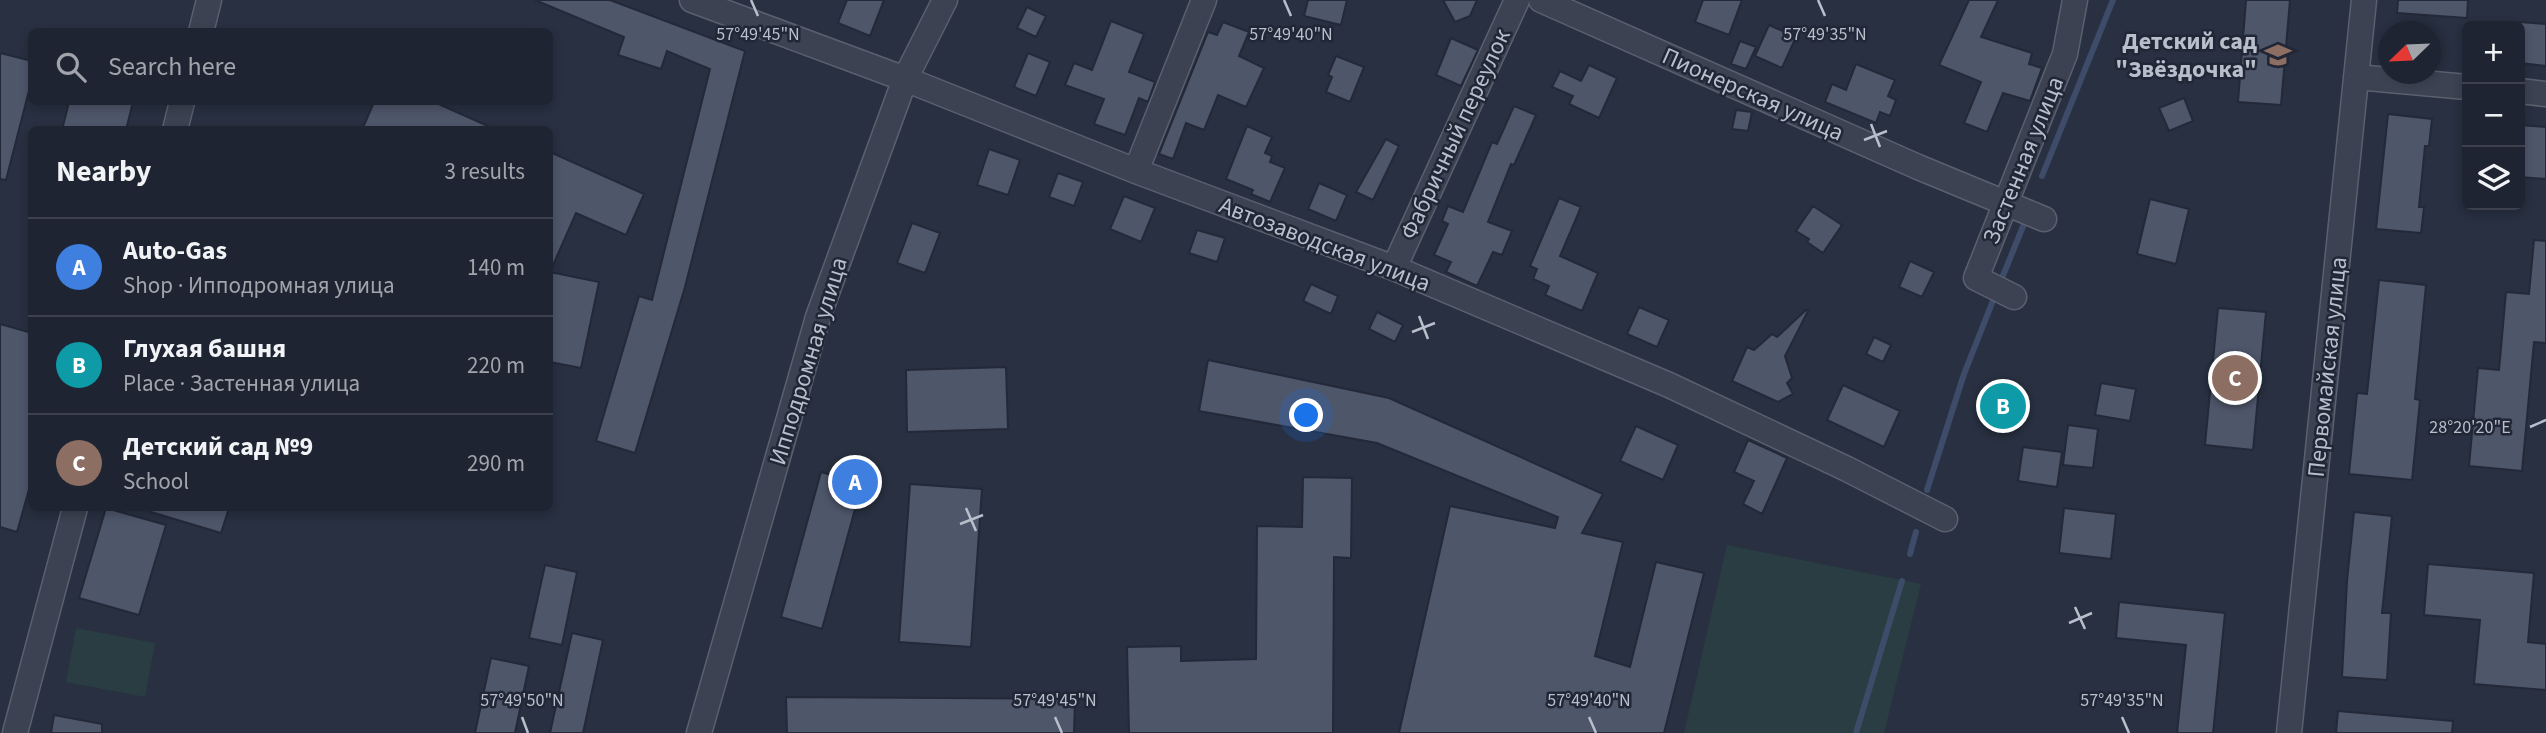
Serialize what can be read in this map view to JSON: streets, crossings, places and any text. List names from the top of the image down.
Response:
{
  "streets": {
    "street": [
      "Пионерская улица",
      "Фабричный переулок",
      "Застенная улица",
      "Автозаводская улица",
      "Ипподромная улица",
      "Первомайская улица"
    ]
  },
  "crossings": [
    ["Пионерская улица", "Застенная улица"],
    ["Фабричный переулок", "Автозаводская улица"],
    ["Автозаводская улица", "Ипподромная улица"]
  ],
  "places": {
    "school or university": ["Детский сад \"Звёздочка\""]
  },
  "north": "bottom left",
  "page": {
    "map_buttons": ["+", "−"],
    "search": "Search here",
    "heading": ["Nearby", "3 results"],
    "list": [
      {
        "mark": "A",
        "name": "Auto-Gas",
        "note": "Shop · Ипподромная улица",
        "value": "140 m"
      },
      {
        "mark": "B",
        "name": "Глухая башня",
        "note": "Place · Застенная улица",
        "value": "220 m"
      },
      {
        "mark": "C",
        "name": "Детский сад №9",
        "note": "School",
        "value": "290 m"
      }
    ],
    "pins": ["C", "B", "A"]
  },
  "coordinates": [
    "57°49'45\"N",
    "57°49'40\"N",
    "57°49'35\"N",
    "28°20'20\"E",
    "57°49'50\"N"
  ]
}
